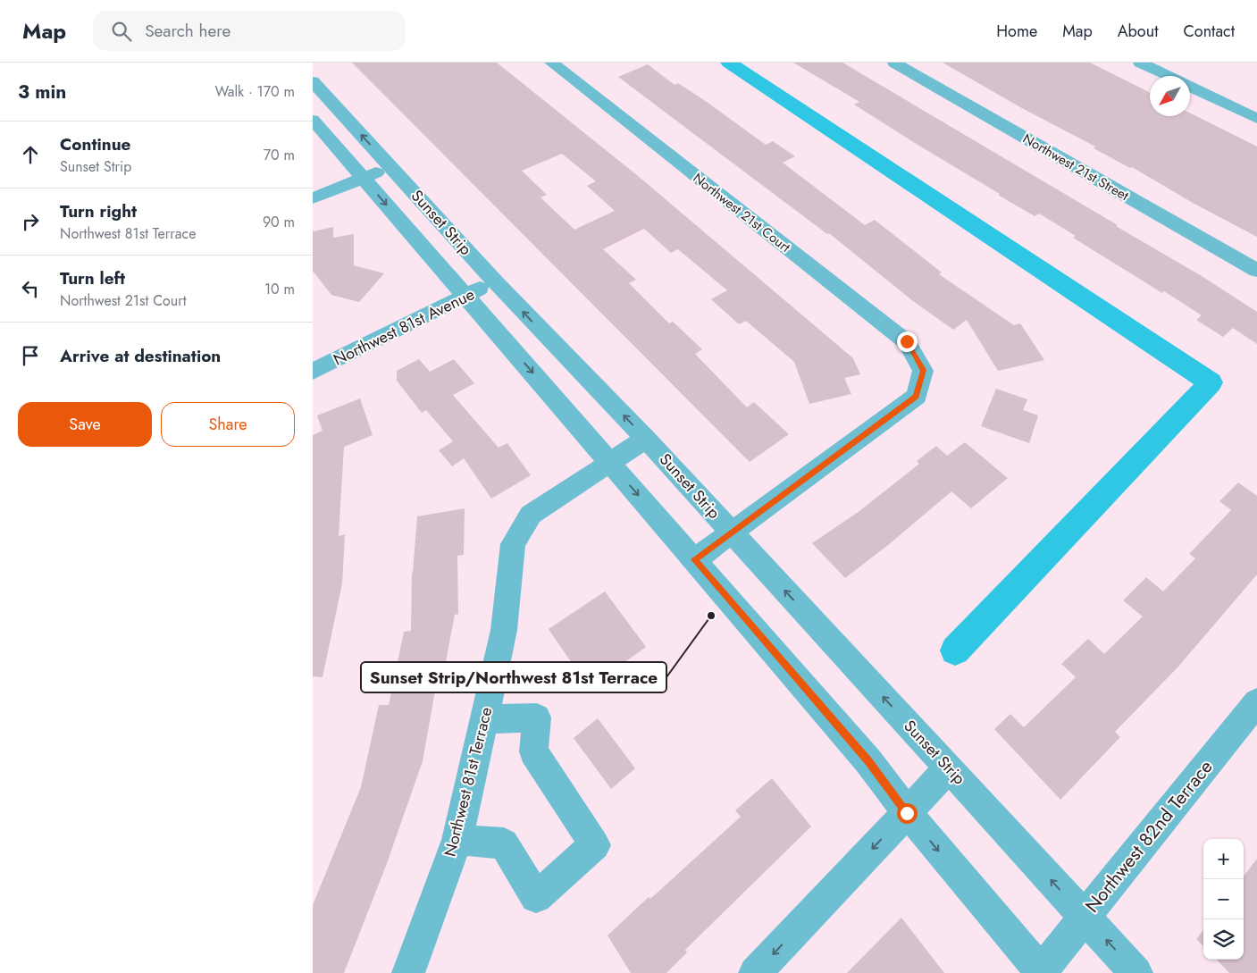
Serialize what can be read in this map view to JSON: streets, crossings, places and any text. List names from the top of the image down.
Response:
{
  "streets": {
    "street": [
      "Northwest 21st Street",
      "Northwest 21st Court",
      "Sunset Strip",
      "Northwest 81st Avenue",
      "Northwest 81st Terrace",
      "Northwest 82nd Terrace"
    ]
  },
  "crossings": [
    ["Northwest 21st Court", "Sunset Strip"],
    ["Sunset Strip", "Northwest 81st Avenue"],
    ["Sunset Strip", "Northwest 81st Terrace"],
    ["Sunset Strip", "Northwest 82nd Terrace"]
  ],
  "places": ["Sunset Strip/Northwest 81st Terrace"],
  "north": "bottom left",
  "page": {
    "header": "Map",
    "search": "Search here",
    "nav": [
      "Home",
      "Map",
      "About",
      "Contact"
    ],
    "heading": ["3 min", "Walk · 170 m"],
    "list": [
      ["Continue", "Sunset Strip", "70 m"],
      ["Turn right", "Northwest 81st Terrace", "90 m"],
      ["Turn left", "Northwest 21st Court", "10 m"],
      "Arrive at destination"
    ],
    "buttons": ["Save", "Share"],
    "map_buttons": ["+", "−"]
  }
}
